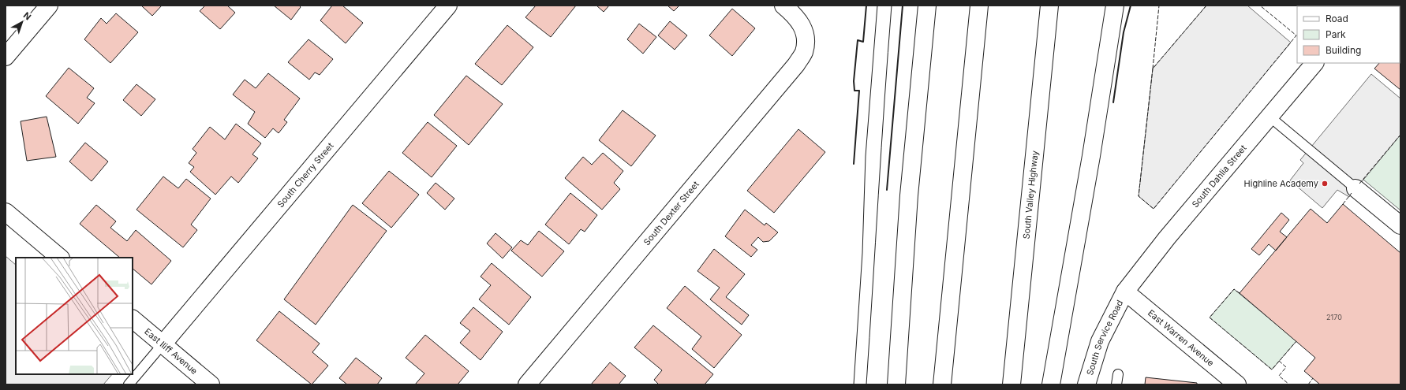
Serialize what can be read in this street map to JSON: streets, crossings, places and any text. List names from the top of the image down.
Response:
{
  "streets": {
    "main road": [
      "South Cherry Street",
      "South Dahlia Street",
      "South Valley Highway",
      "South Dexter Street",
      "South Service Road",
      "East Warren Avenue",
      "East Iliff Avenue"
    ]
  },
  "crossings": [
    ["South Cherry Street", "East Iliff Avenue"],
    ["South Dahlia Street", "South Service Road"],
    ["South Dahlia Street", "East Warren Avenue"],
    ["South Service Road", "East Warren Avenue"]
  ],
  "places": ["Highline Academy"],
  "house_numbers": ["2170"],
  "legend": ["Road", "Park", "Building"],
  "north": "top right"
}
